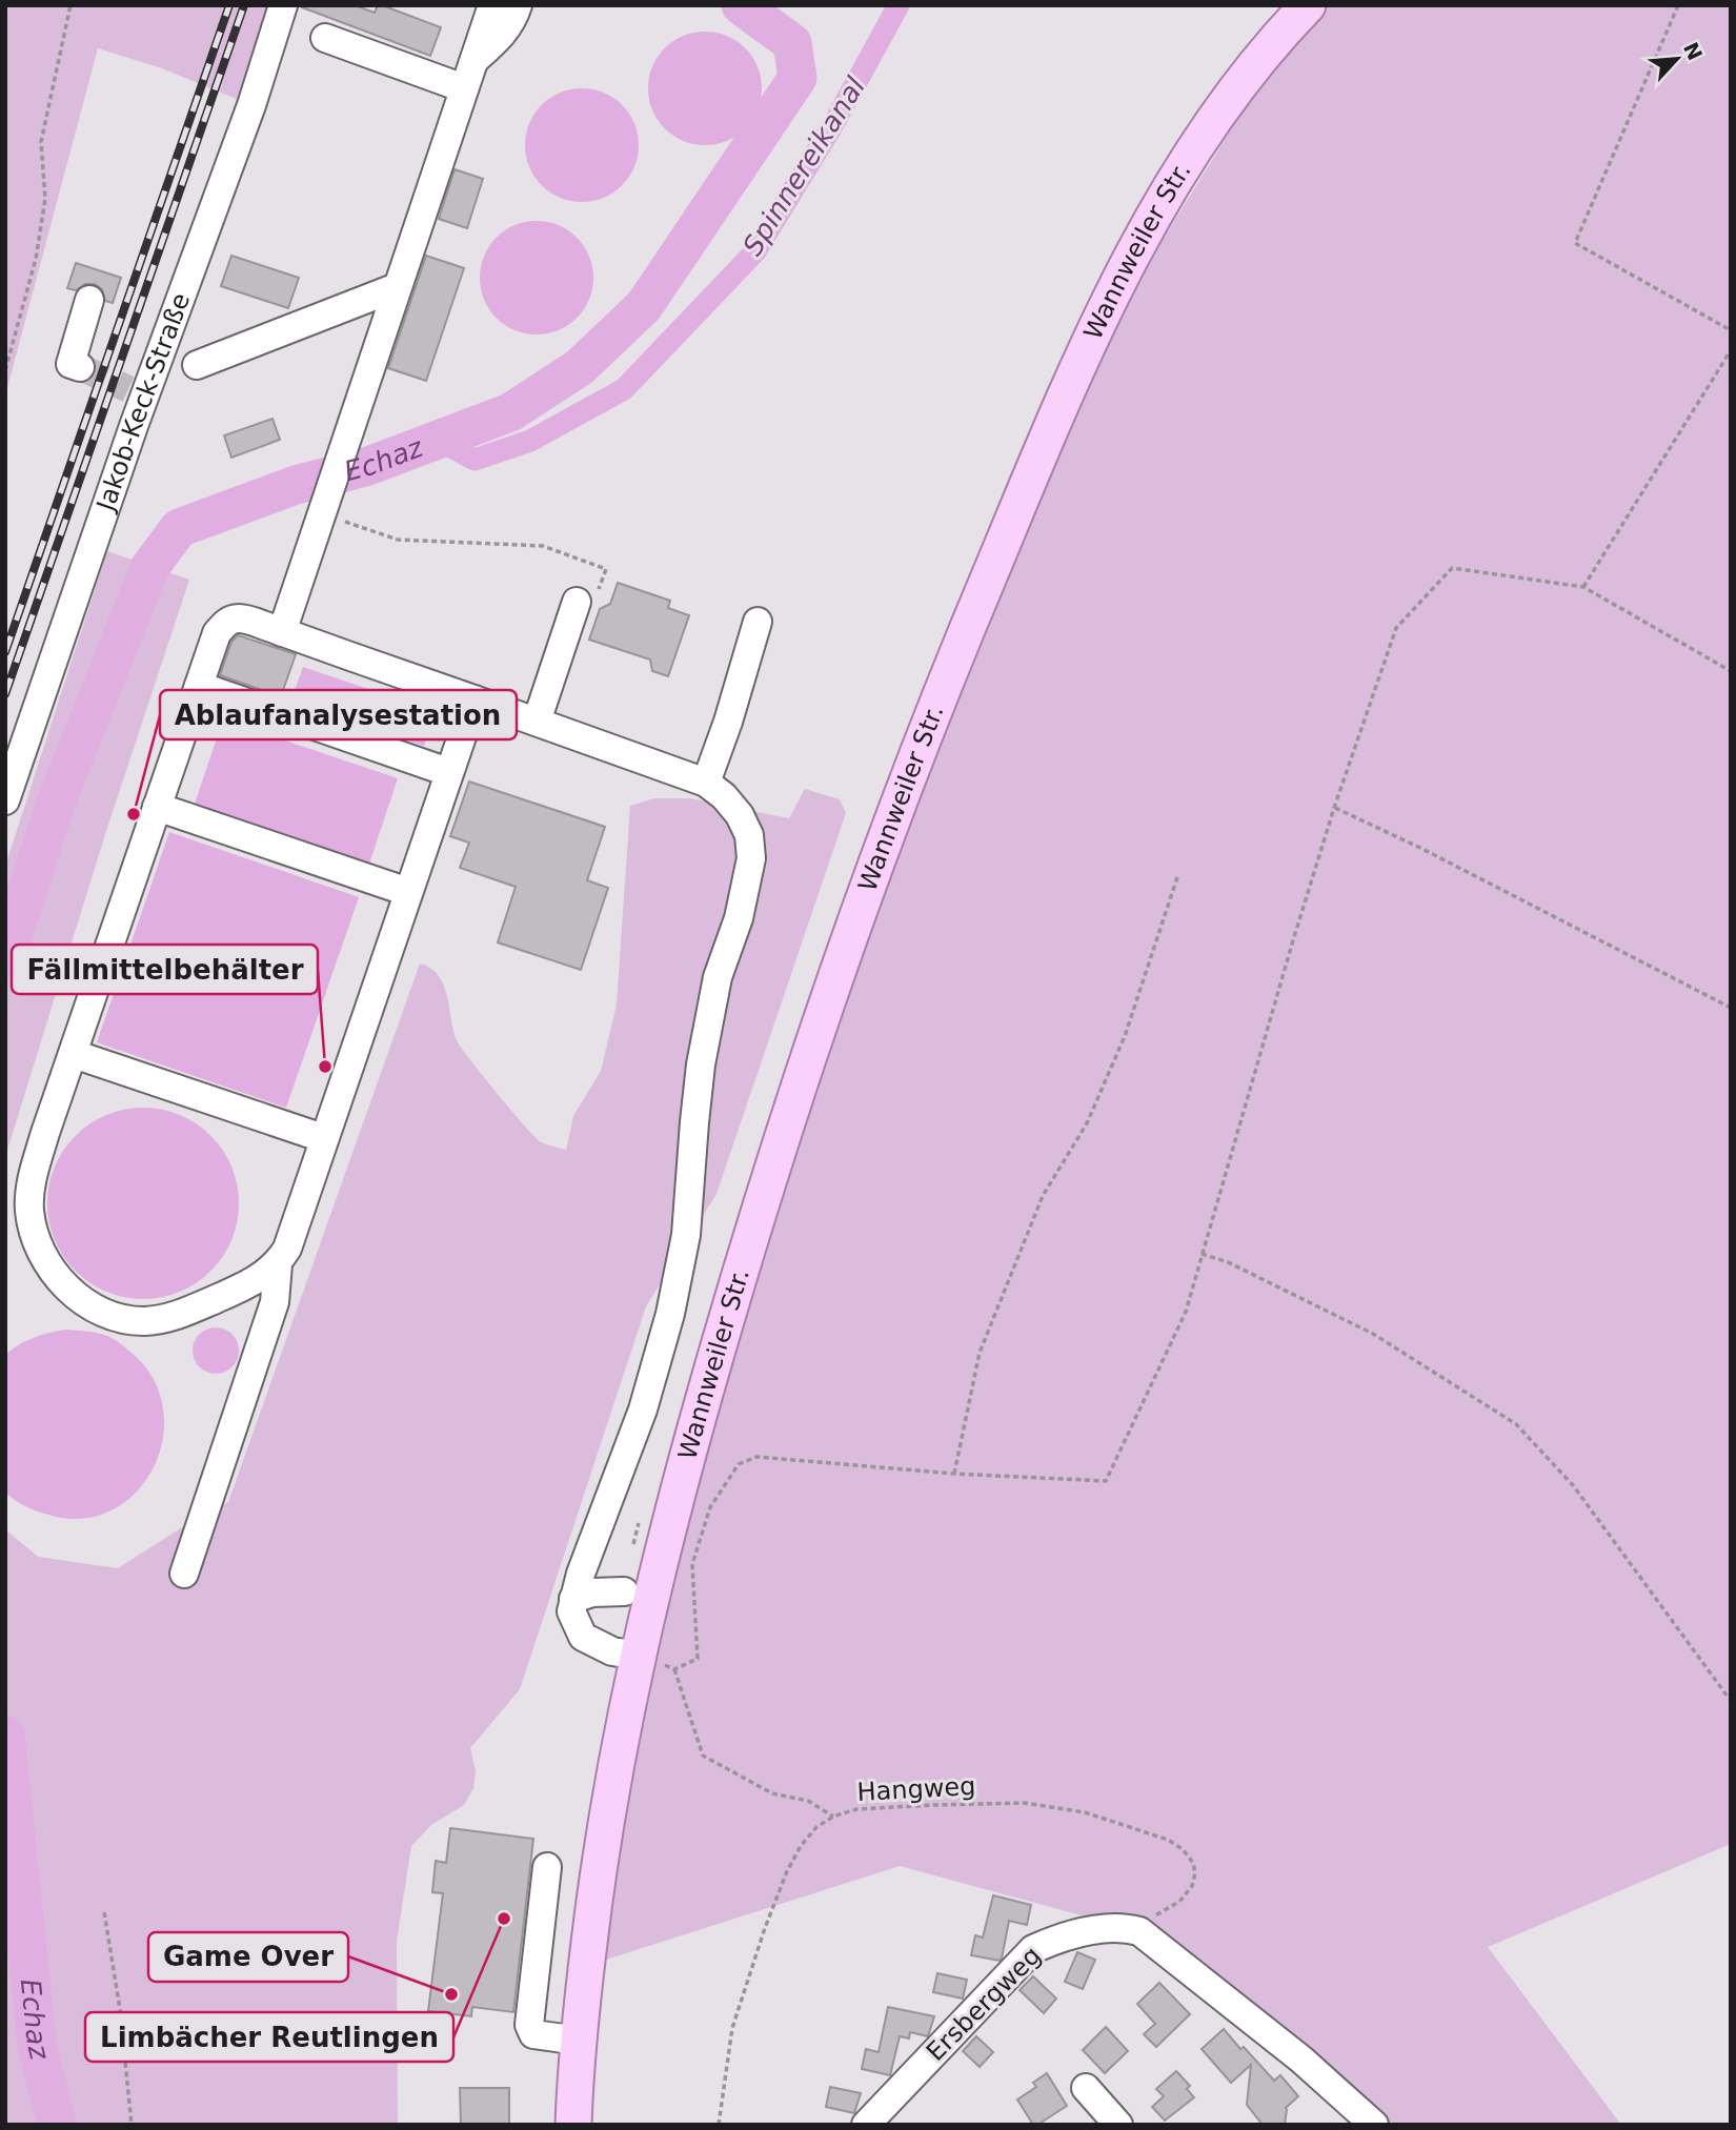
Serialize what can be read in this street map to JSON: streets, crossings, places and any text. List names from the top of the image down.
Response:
{
  "streets": {
    "main road": ["Wannweiler Str."],
    "street": ["Jakob-Keck-Straße", "Ersbergweg"],
    "path": ["Hangweg"]
  },
  "crossings": [
    ["Hangweg", "Ersbergweg"]
  ],
  "water": ["Spinnereikanal", "Echaz"],
  "places": [
    "Ablaufanalysestation",
    "Fällmittelbehälter",
    "Limbächer Reutlingen",
    "Game Over"
  ],
  "north": "top right"
}
